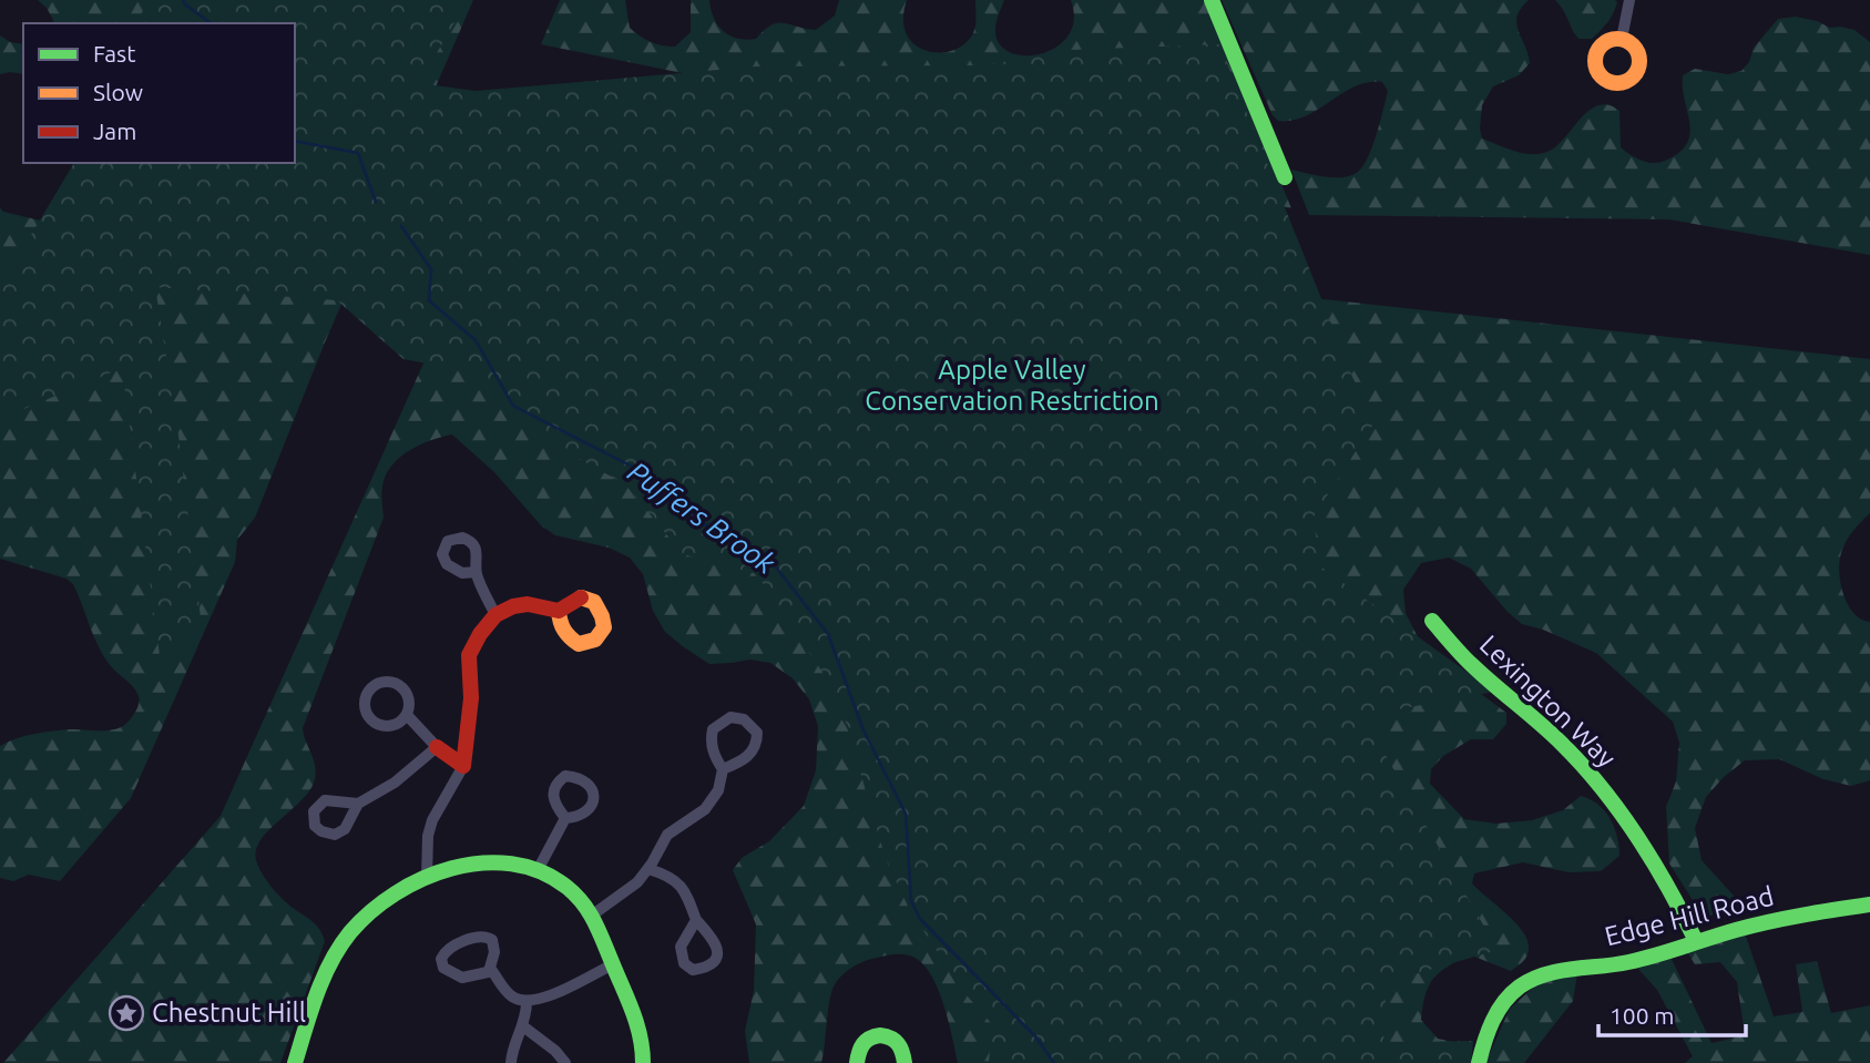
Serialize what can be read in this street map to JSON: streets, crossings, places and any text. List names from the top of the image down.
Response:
{
  "streets": {
    "street": ["Lexington Way", "Edge Hill Road"]
  },
  "crossings": [
    ["Lexington Way", "Edge Hill Road"]
  ],
  "water": ["Puffers Brook"],
  "parks": ["Apple Valley Conservation Restriction"],
  "places": {
    "place": ["Chestnut Hill"]
  },
  "legend": ["Fast", "Slow", "Jam"],
  "scale_bar": "100 m"
}
